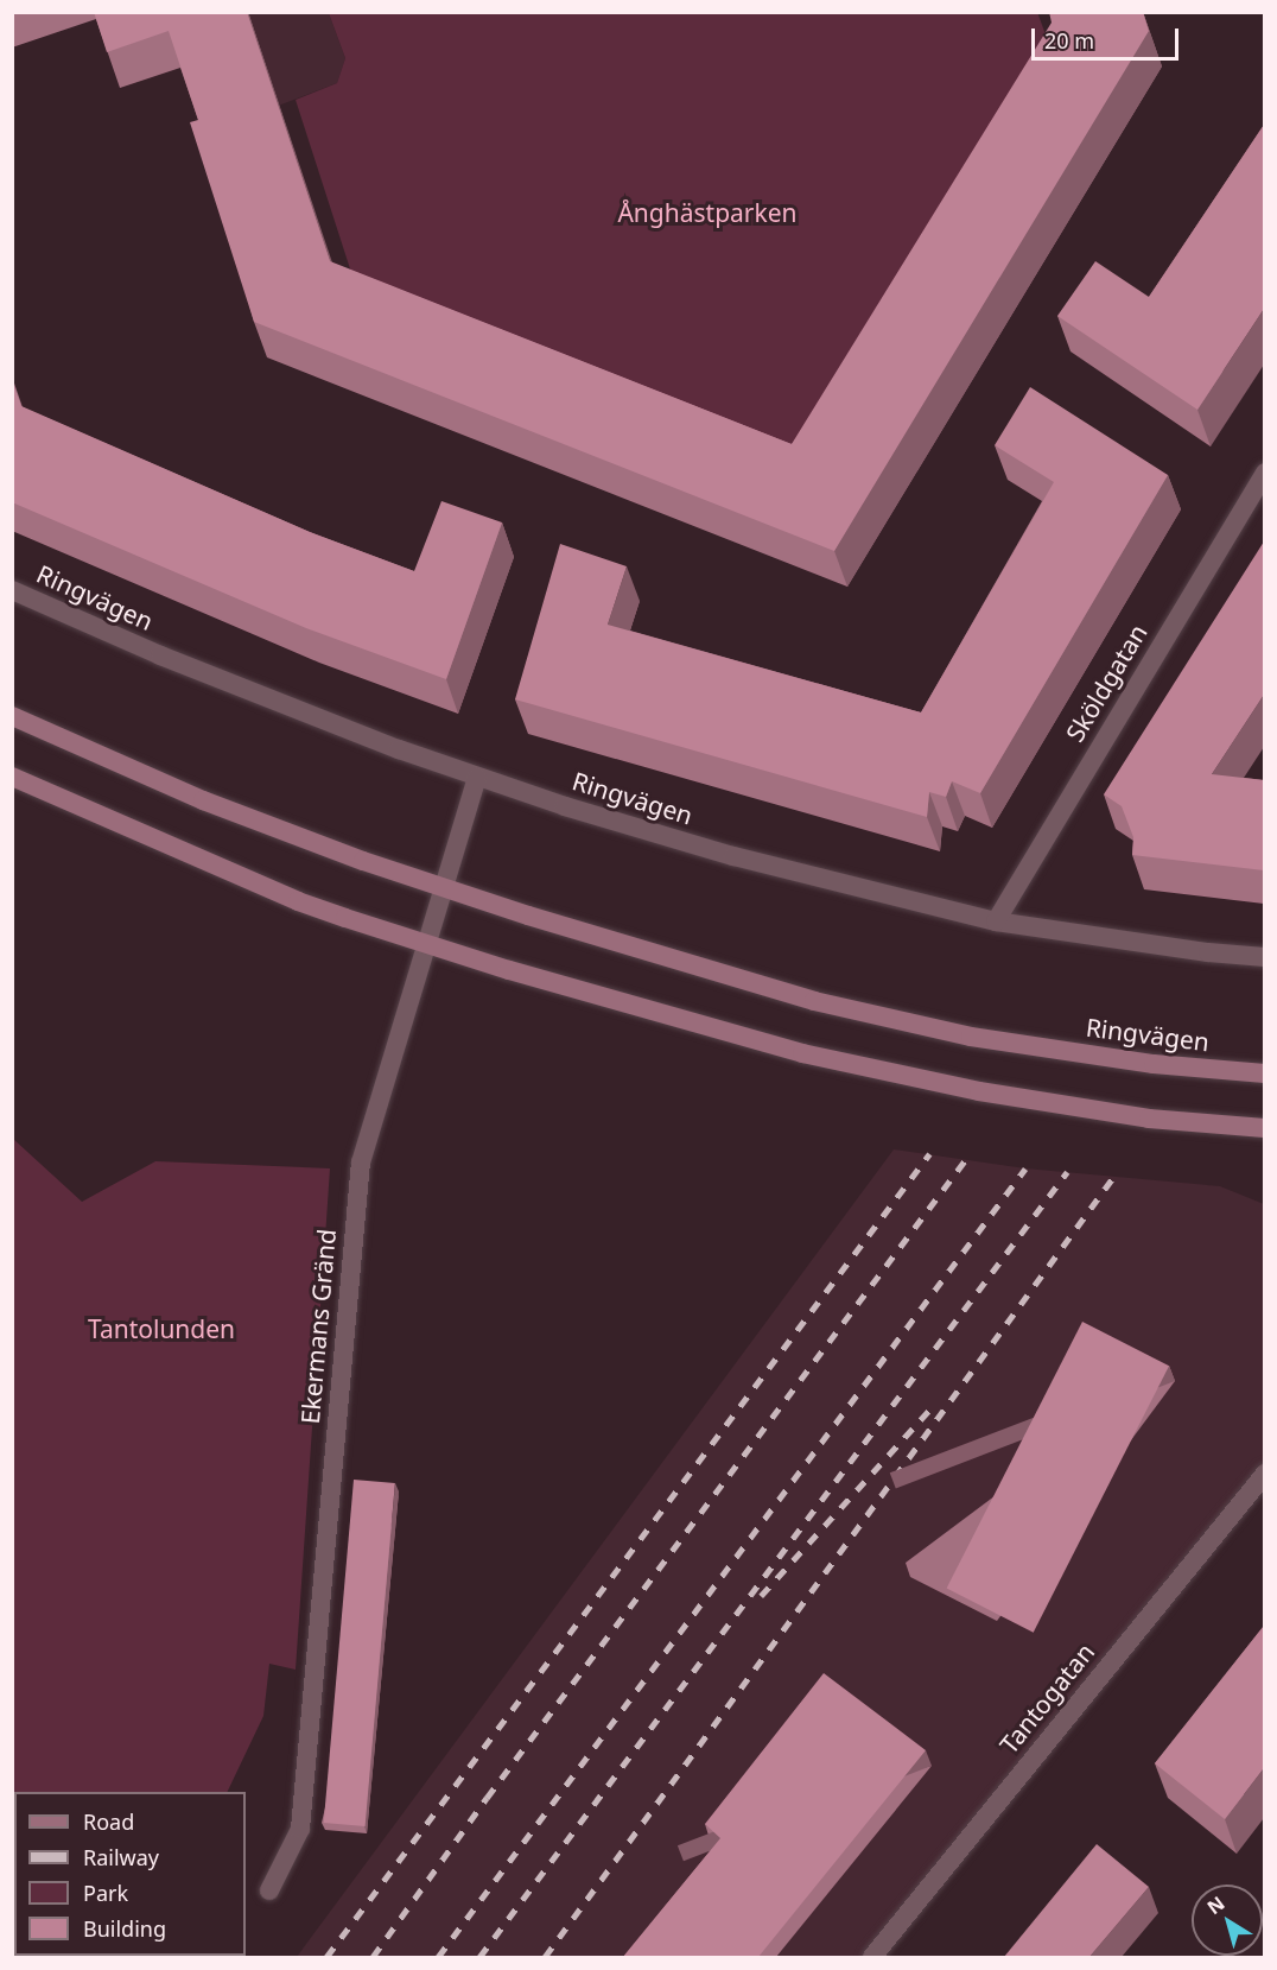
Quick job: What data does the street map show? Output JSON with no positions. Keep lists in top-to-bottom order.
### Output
{
  "streets": {
    "main road": ["Ringvägen"],
    "street": ["Sköldgatan", "Ekermans Gränd", "Tantogatan"]
  },
  "crossings": [
    ["Ringvägen", "Sköldgatan"],
    ["Ringvägen", "Ekermans Gränd"]
  ],
  "parks": ["Ånghästparken", "Tantolunden"],
  "legend": [
    "Road",
    "Railway",
    "Park",
    "Building"
  ],
  "scale_bar": "20 m",
  "north": "top left"
}
